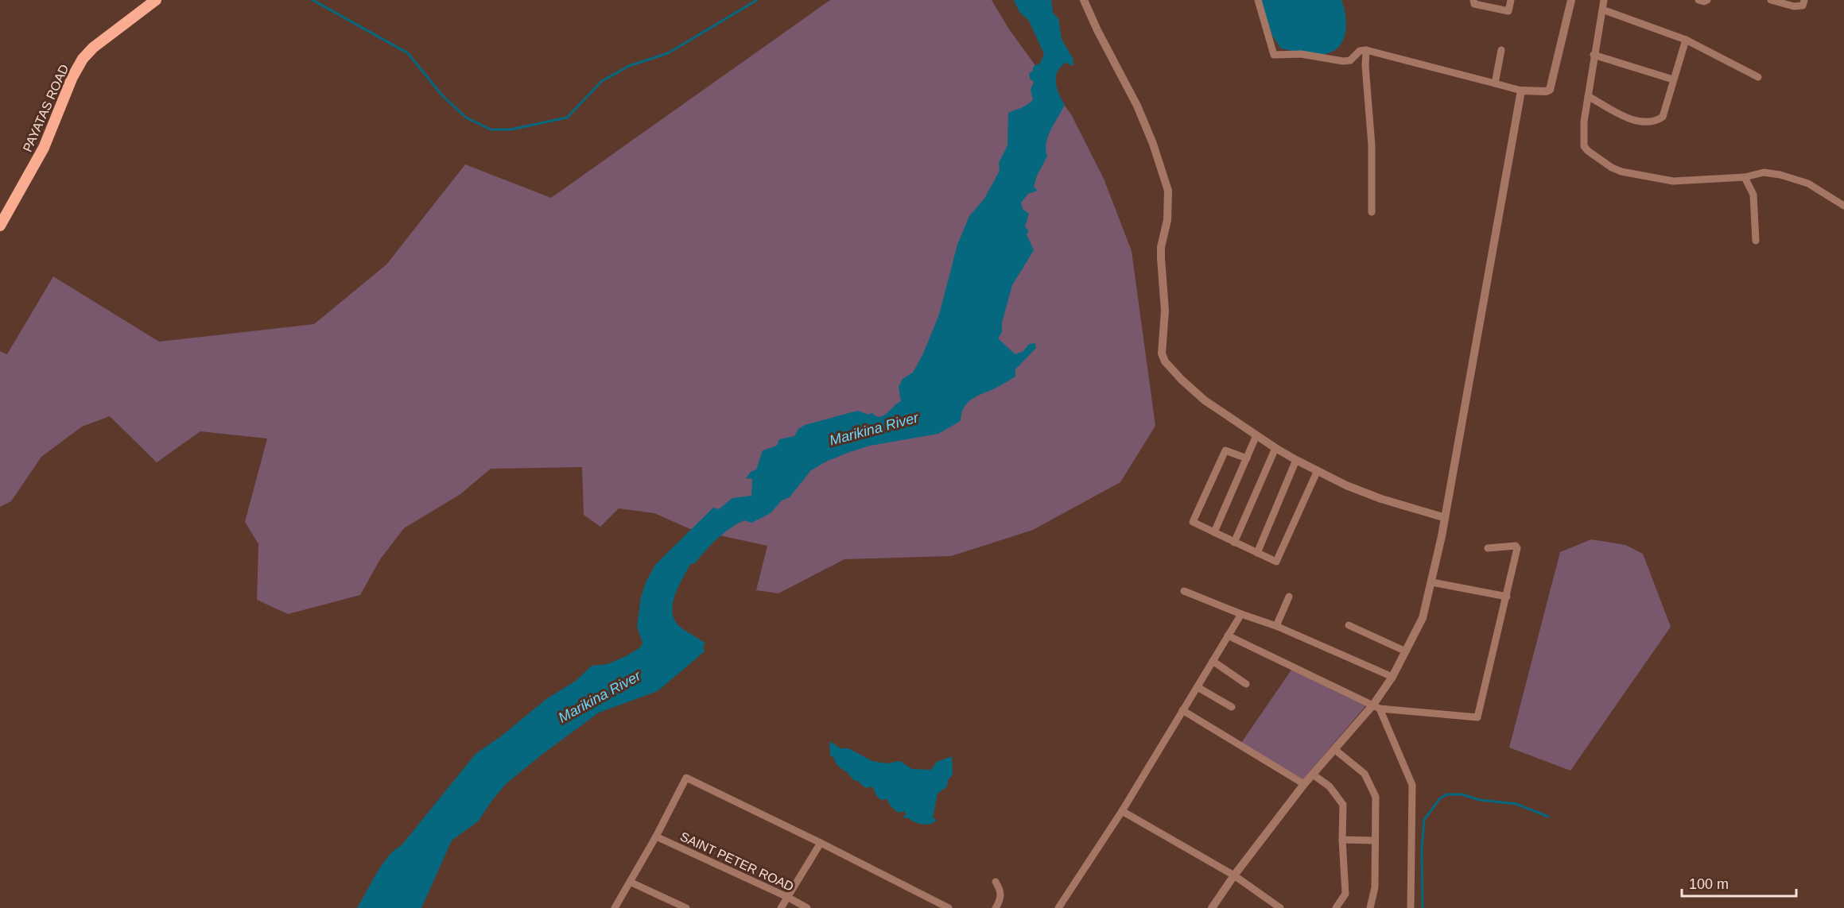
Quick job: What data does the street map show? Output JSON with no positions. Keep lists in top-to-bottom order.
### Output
{
  "streets": {
    "main road": ["PAYATAS ROAD"],
    "street": ["SAINT PETER ROAD"]
  },
  "water": ["Marikina River"],
  "scale_bar": "100 m"
}
